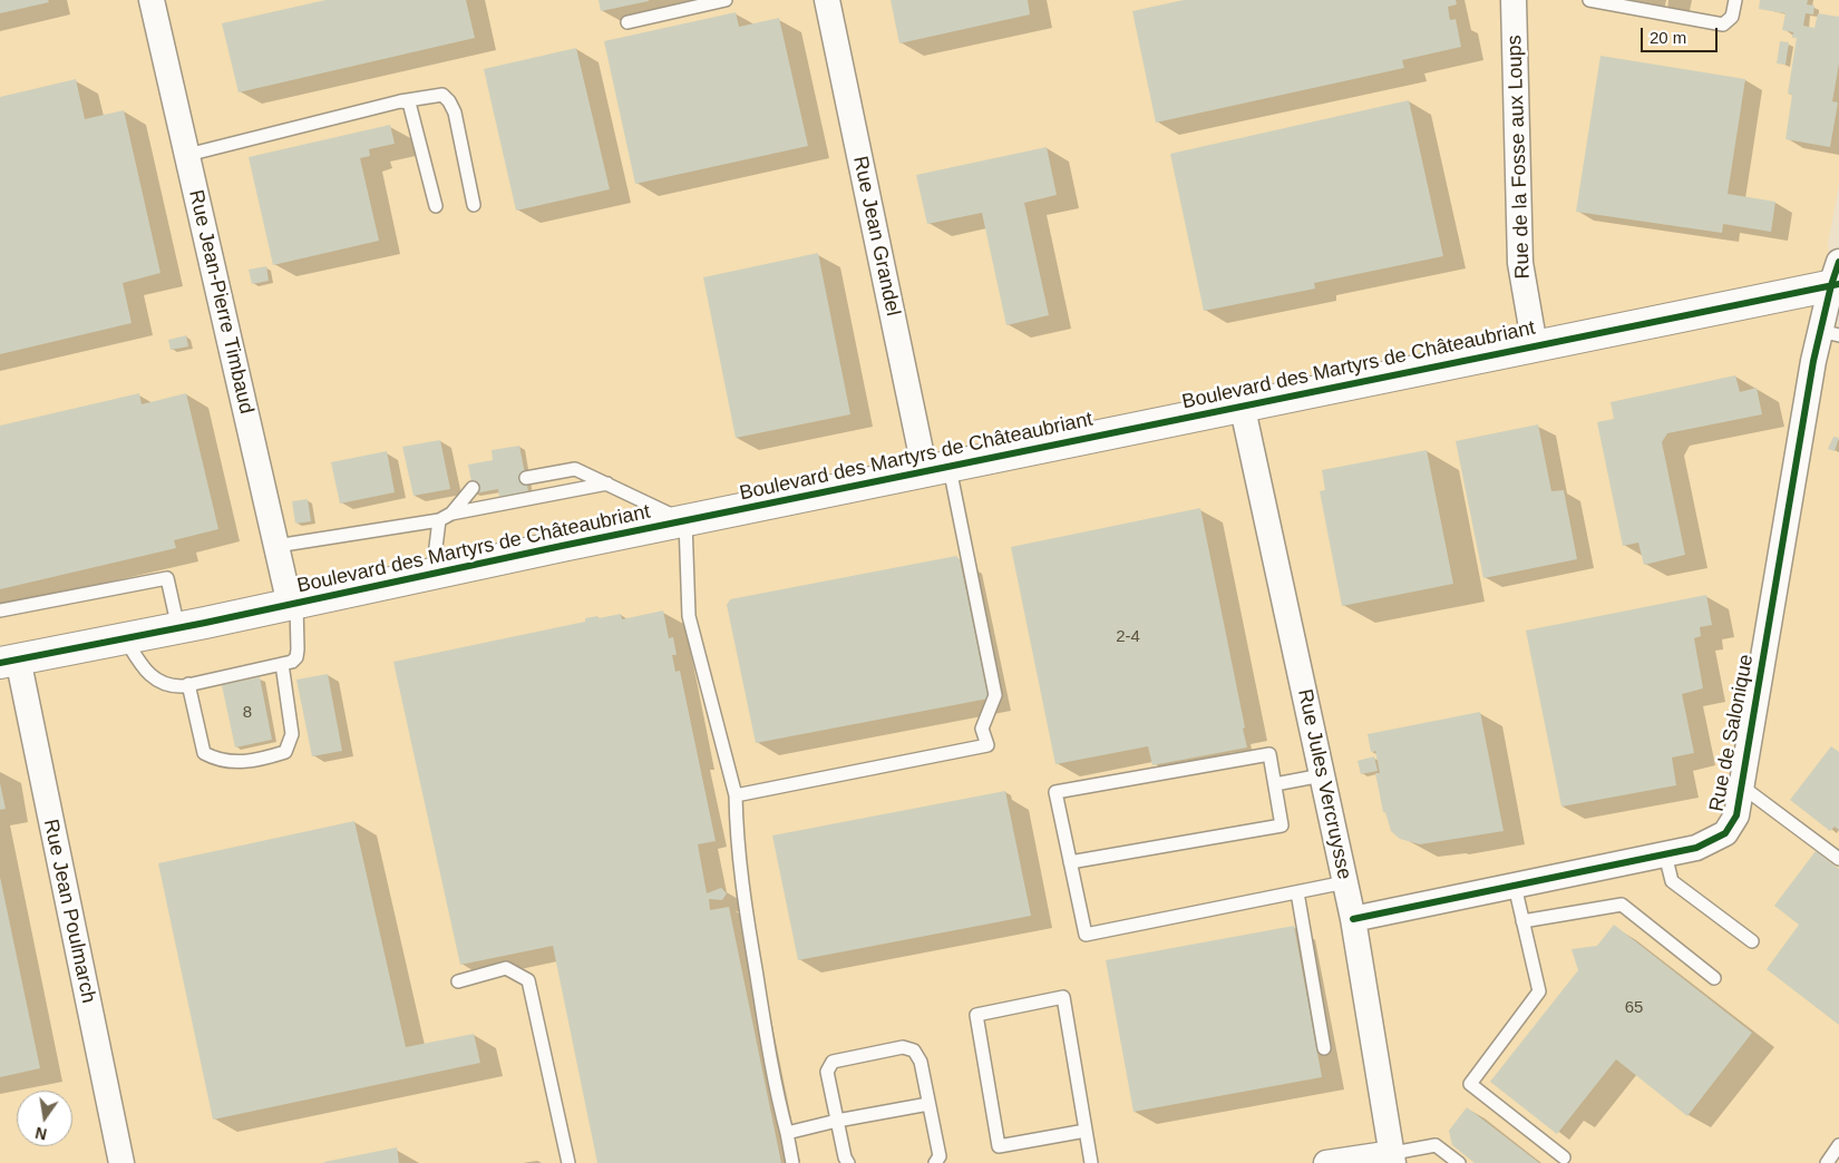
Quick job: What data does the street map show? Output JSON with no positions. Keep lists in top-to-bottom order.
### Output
{
  "streets": {
    "main road": ["Boulevard des Martyrs de Châteaubriant"],
    "street": [
      "Rue de la Fosse aux Loups",
      "Rue Jean Grandel",
      "Rue Jean-Pierre Timbaud",
      "Rue de Salonique",
      "Rue Jules Vercruysse",
      "Rue Jean Poulmarch"
    ]
  },
  "crossings": [
    ["Rue de la Fosse aux Loups", "Boulevard des Martyrs de Châteaubriant"],
    ["Rue Jean Grandel", "Boulevard des Martyrs de Châteaubriant"],
    ["Rue Jean-Pierre Timbaud", "Boulevard des Martyrs de Châteaubriant"],
    ["Boulevard des Martyrs de Châteaubriant", "Rue de Salonique"],
    ["Boulevard des Martyrs de Châteaubriant", "Rue Jules Vercruysse"],
    ["Boulevard des Martyrs de Châteaubriant", "Rue Jean Poulmarch"],
    ["Rue de Salonique", "Rue Jules Vercruysse"]
  ],
  "house_numbers": ["2-4", "8", "65"],
  "scale_bar": "20 m",
  "north": "bottom"
}
